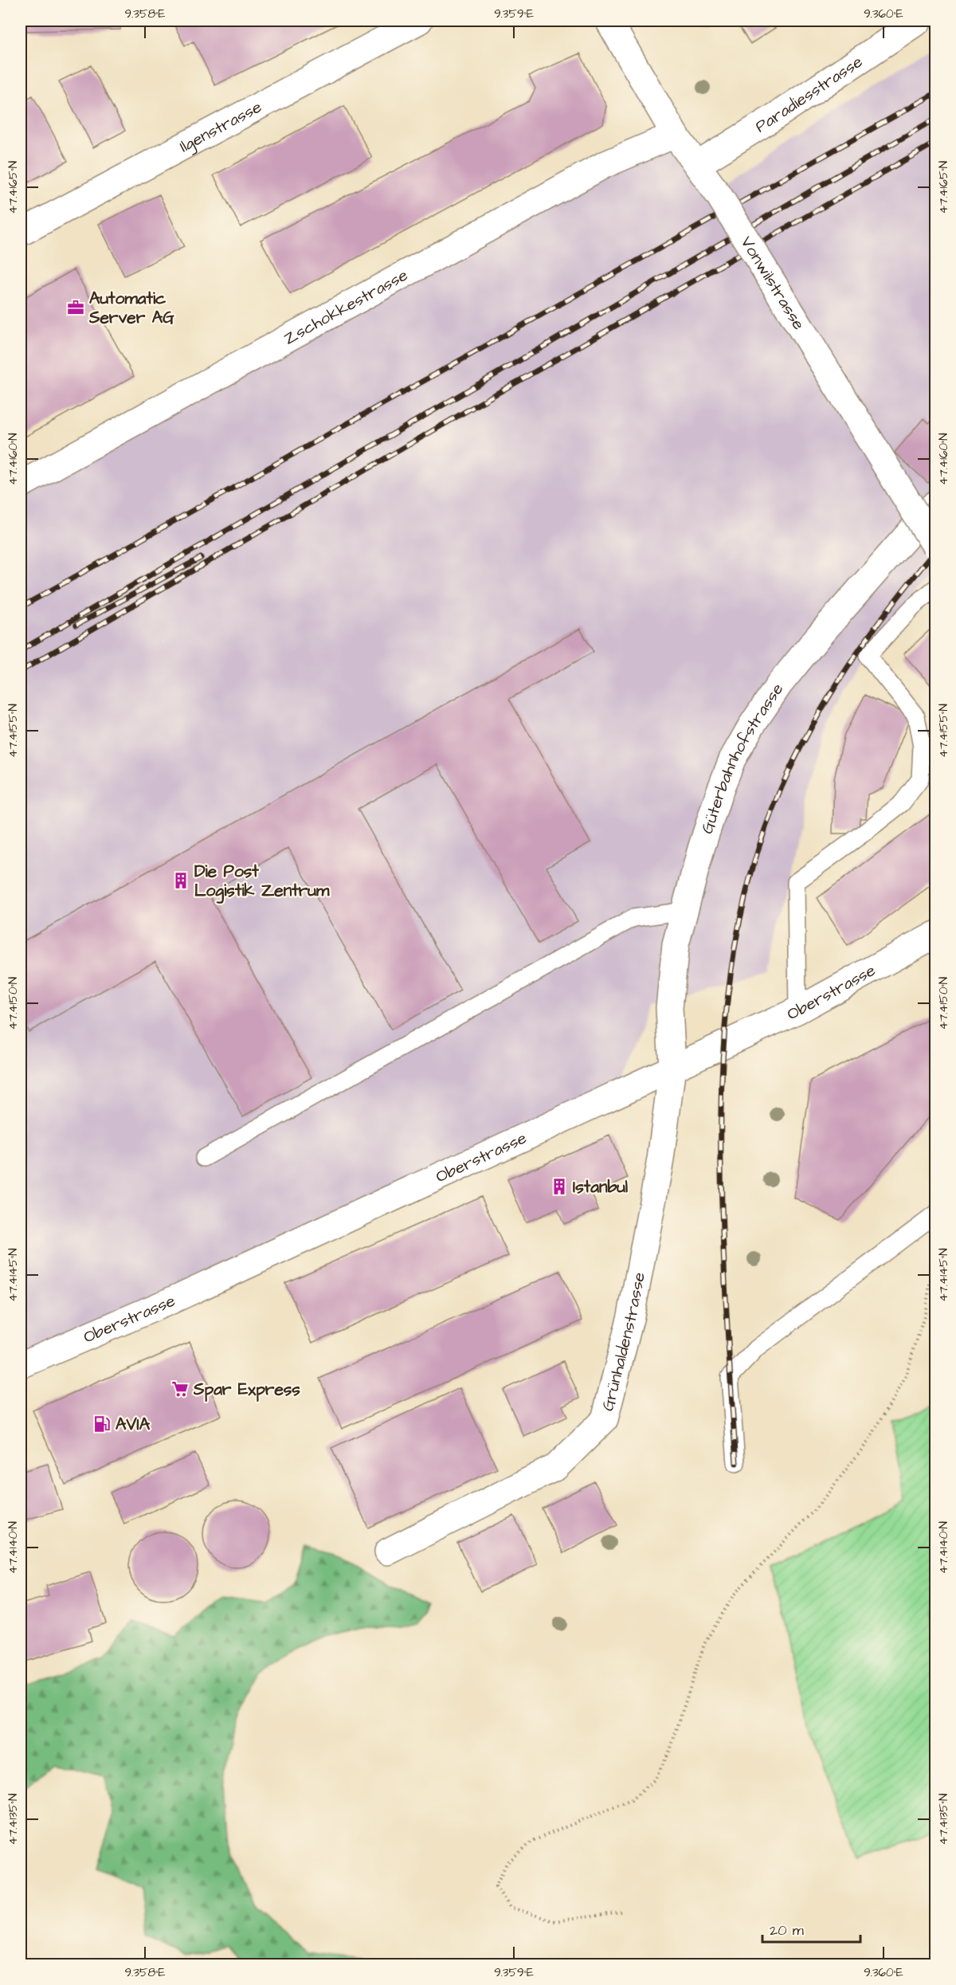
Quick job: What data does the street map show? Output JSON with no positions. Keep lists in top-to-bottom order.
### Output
{
  "streets": {
    "street": [
      "Paradiesstrasse",
      "Ilgenstrasse",
      "Vonwilstrasse",
      "Zschokkestrasse",
      "Güterbahnhofstrasse",
      "Oberstrasse",
      "Grünhaldenstrasse"
    ]
  },
  "crossings": [
    ["Paradiesstrasse", "Vonwilstrasse"],
    ["Vonwilstrasse", "Zschokkestrasse"],
    ["Güterbahnhofstrasse", "Oberstrasse"],
    ["Güterbahnhofstrasse", "Grünhaldenstrasse"],
    ["Oberstrasse", "Grünhaldenstrasse"]
  ],
  "places": {
    "office": ["Automatic Server AG"],
    "building": ["Die Post Logistik Zentrum", "Istanbul"],
    "supermarket": ["Spar Express"],
    "fuel station": ["AVIA"]
  },
  "scale_bar": "20 m",
  "coordinates": [
    "9.358°E",
    "9.359°E",
    "9.360°E",
    "47.4165°N",
    "47.4160°N",
    "47.4155°N",
    "47.4150°N",
    "47.4145°N",
    "47.4140°N",
    "47.4135°N"
  ]
}
